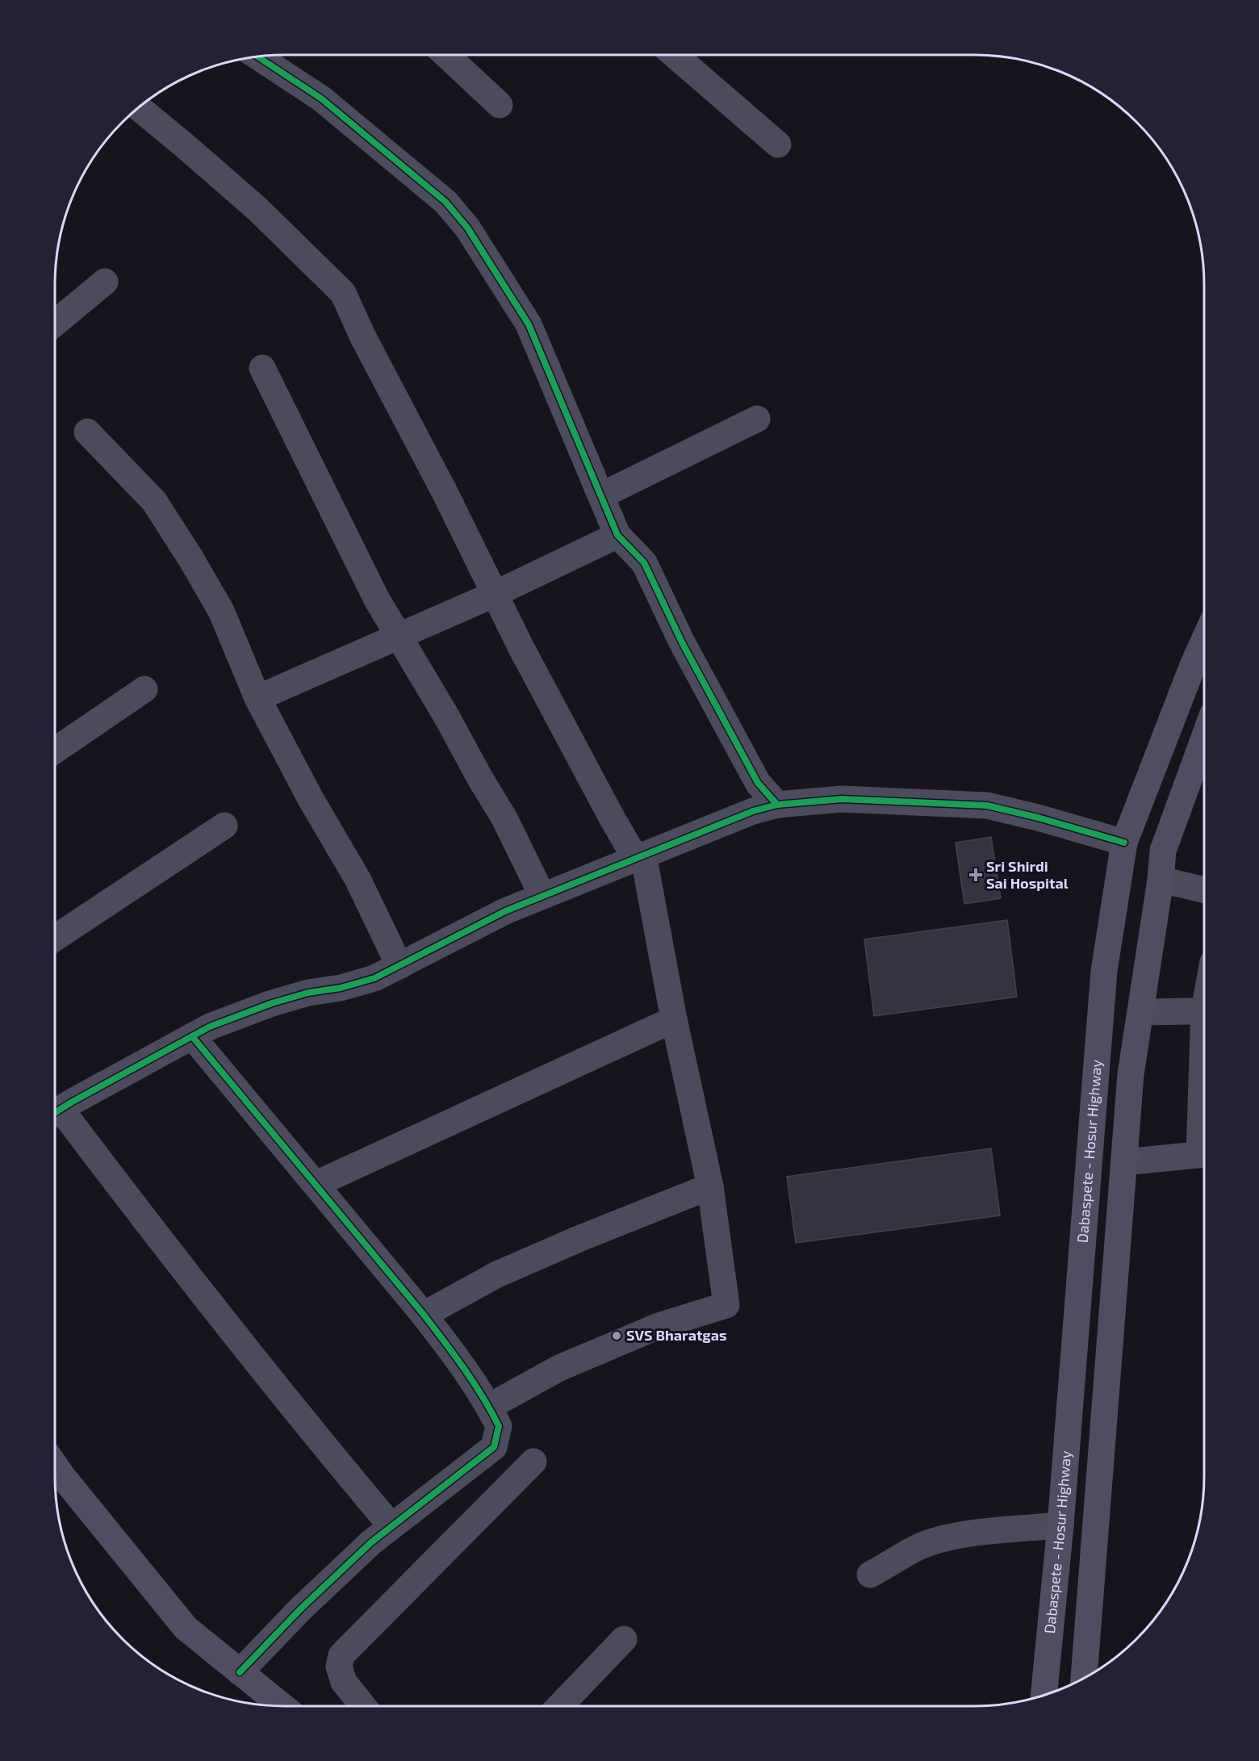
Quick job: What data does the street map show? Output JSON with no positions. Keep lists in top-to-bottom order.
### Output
{
  "streets": {
    "main road": ["Dabaspete - Hosur Highway"]
  },
  "places": {
    "health": ["Sri Shirdi Sai Hospital"],
    "other": ["SVS Bharatgas"]
  }
}
